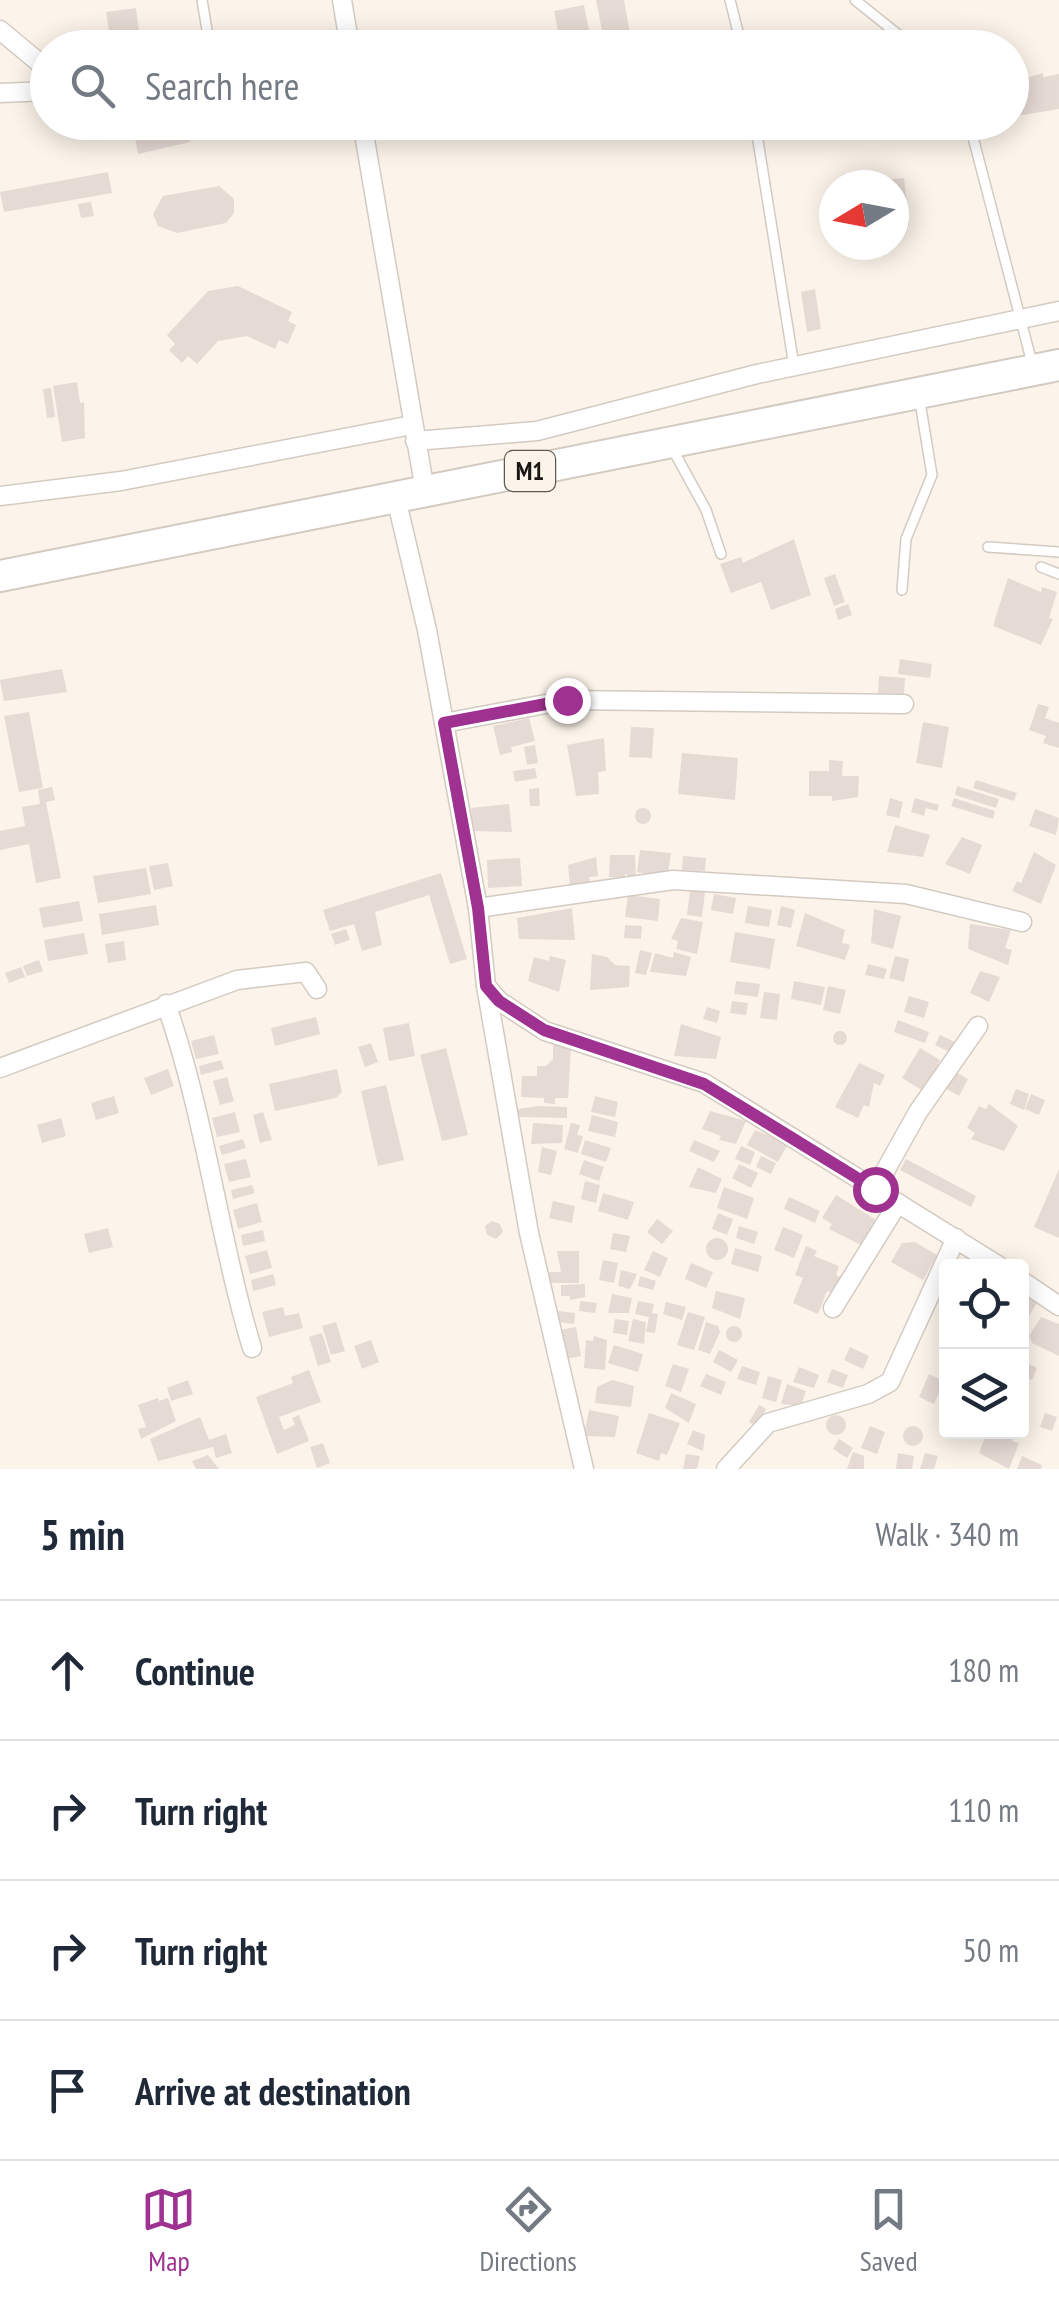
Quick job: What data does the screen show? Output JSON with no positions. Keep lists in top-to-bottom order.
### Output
{
  "streets": {
    "highway": ["M1"]
  },
  "north": "left",
  "page": {
    "search": "Search here",
    "heading": ["5 min", "Walk · 340 m"],
    "list": [
      ["Continue", "180 m"],
      ["Turn right", "110 m"],
      ["Turn right", "50 m"],
      "Arrive at destination"
    ],
    "nav": ["Map", "Directions", "Saved"]
  }
}
